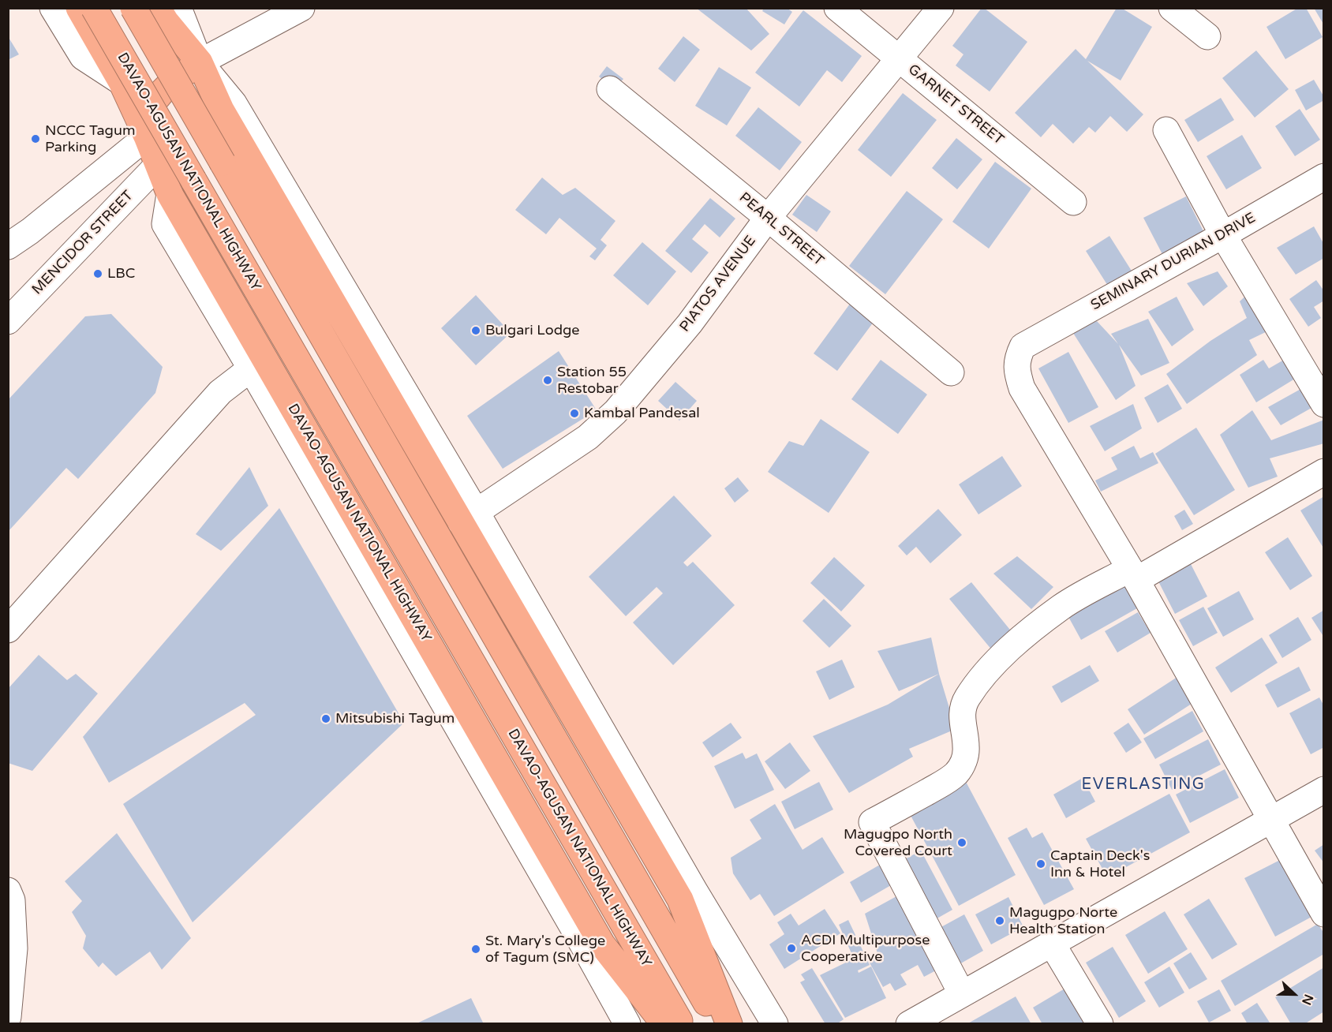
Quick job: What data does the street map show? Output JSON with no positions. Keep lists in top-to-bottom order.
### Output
{
  "streets": {
    "highway": ["DAVAO-AGUSAN NATIONAL HIGHWAY"],
    "street": [
      "GARNET STREET",
      "PEARL STREET",
      "MENCIDOR STREET",
      "SEMINARY DURIAN DRIVE",
      "PIATOS AVENUE"
    ]
  },
  "crossings": [
    ["GARNET STREET", "PIATOS AVENUE"],
    ["DAVAO-AGUSAN NATIONAL HIGHWAY", "MENCIDOR STREET"],
    ["PEARL STREET", "PIATOS AVENUE"]
  ],
  "districts": ["EVERLASTING"],
  "places": [
    "NCCC Tagum Parking",
    "LBC",
    "Bulgari Lodge",
    "Station 55 Restobar",
    "Kambal Pandesal",
    "Mitsubishi Tagum",
    "Magugpo North Covered Court",
    "Captain Deck's Inn & Hotel",
    "Magugpo Norte Health Station",
    "ACDI Multipurpose Cooperative",
    "St. Mary's College of Tagum (SMC)"
  ],
  "north": "right"
}
